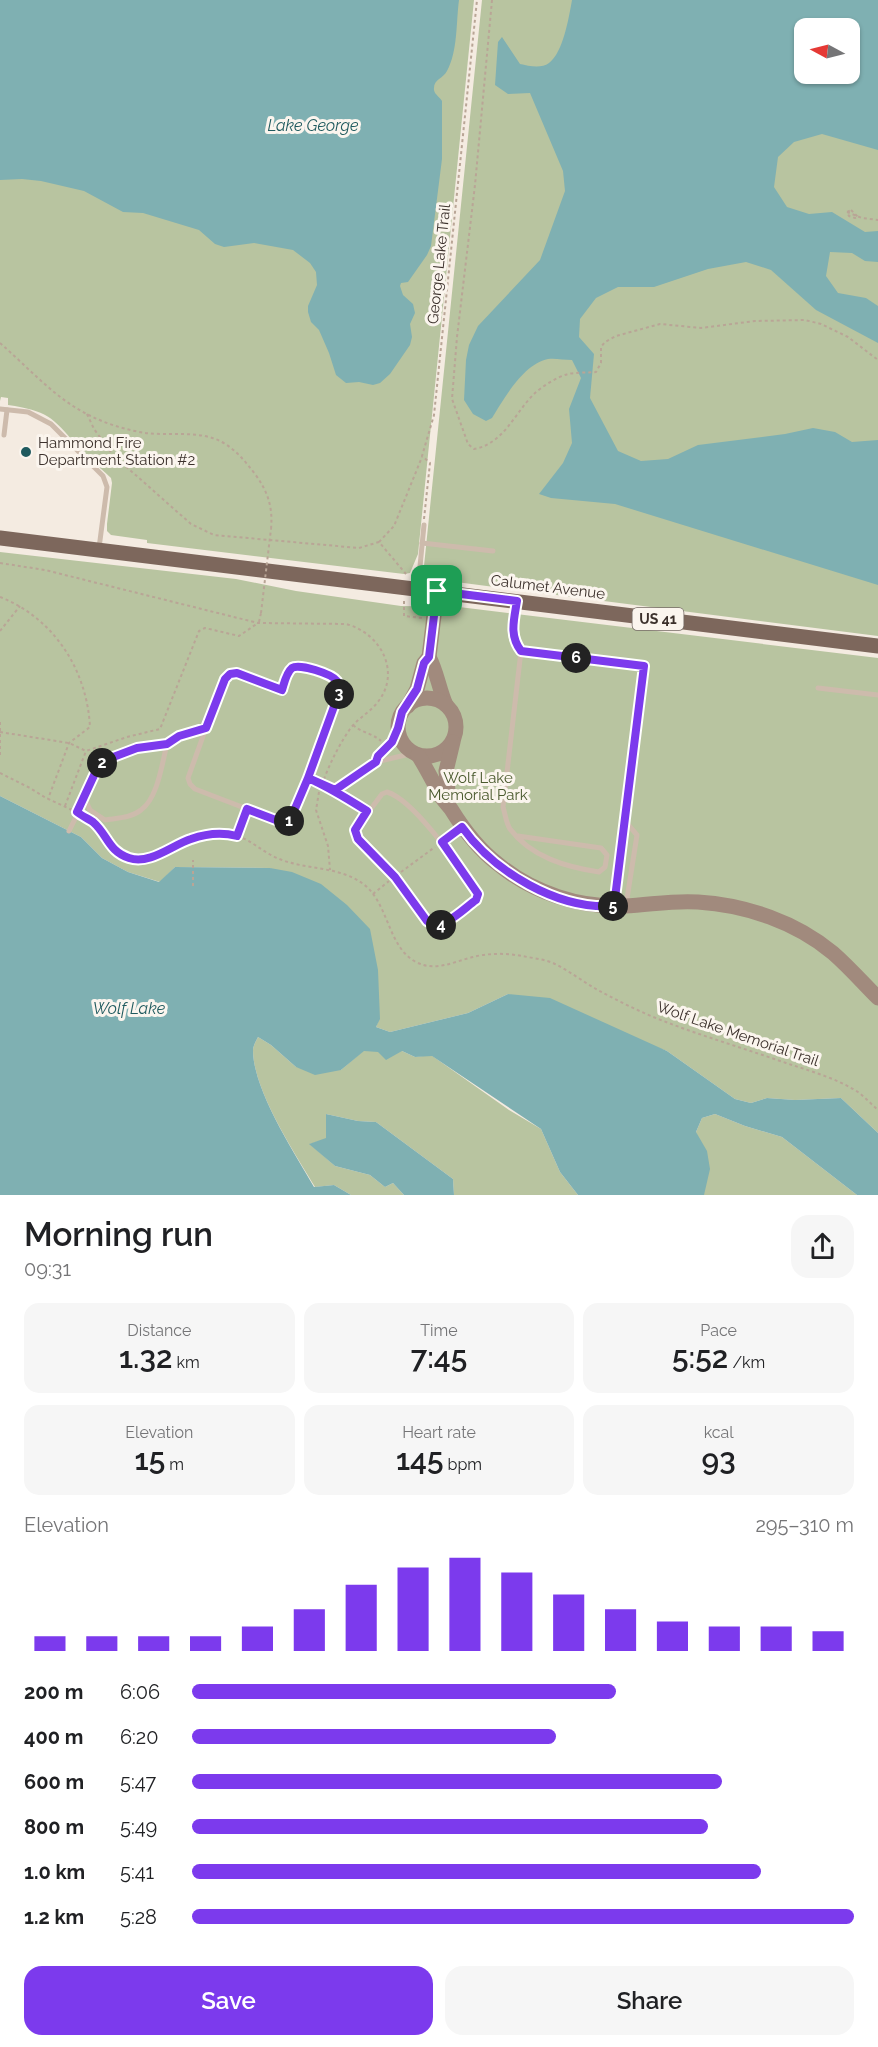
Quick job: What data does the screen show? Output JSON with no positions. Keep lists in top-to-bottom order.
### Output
{
  "streets": {
    "main road": ["Calumet Avenue", "US 41"],
    "path": ["George Lake Trail", "Wolf Lake Memorial Trail"]
  },
  "water": ["Lake George", "Wolf Lake"],
  "parks": ["Wolf Lake Memorial Park"],
  "places": ["Hammond Fire Department Station #2"],
  "north": "left",
  "page": {
    "pins": [
      "6",
      "3",
      "2",
      "1",
      "5",
      "4"
    ],
    "heading": ["Morning run", "09:31"],
    "stats": [
      ["Distance", "1.32 km"],
      ["Time", "7:45"],
      ["Pace", "5:52 /km"],
      ["Elevation", "15 m"],
      ["Heart rate", "145 bpm"],
      ["kcal", "93"]
    ],
    "chart": ["Elevation", "295–310 m"],
    "list": [
      {
        "name": "200 m",
        "note": "6:06"
      },
      {
        "name": "400 m",
        "note": "6:20"
      },
      {
        "name": "600 m",
        "note": "5:47"
      },
      {
        "name": "800 m",
        "note": "5:49"
      },
      {
        "name": "1.0 km",
        "note": "5:41"
      },
      {
        "name": "1.2 km",
        "note": "5:28"
      }
    ],
    "buttons": ["Save", "Share"]
  }
}
